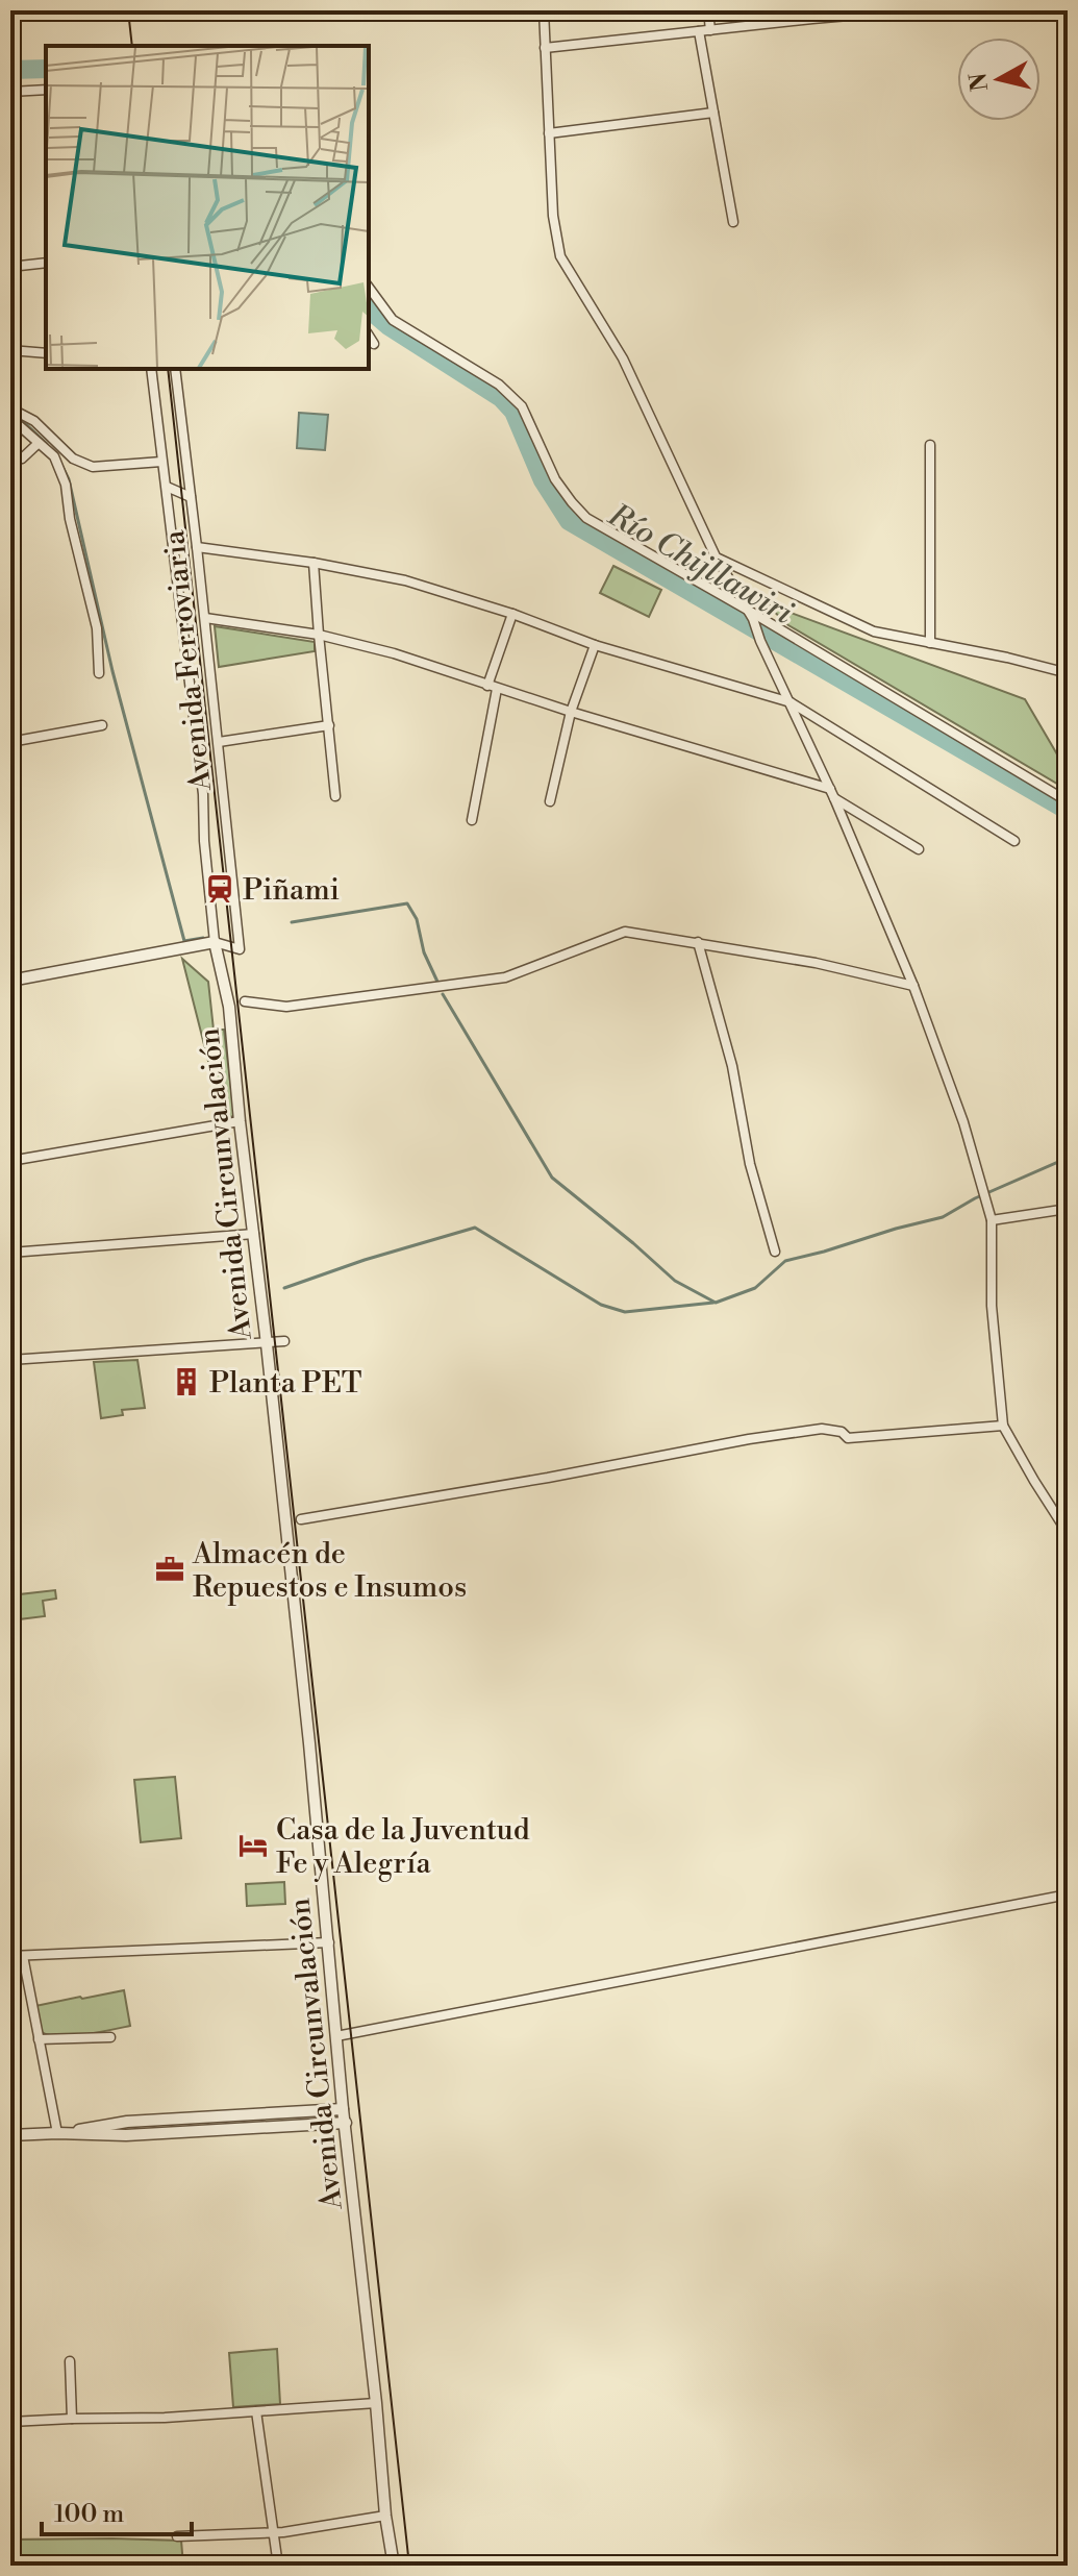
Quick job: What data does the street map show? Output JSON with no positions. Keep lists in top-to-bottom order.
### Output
{
  "streets": {
    "street": ["Avenida Ferroviaria", "Avenida Circunvalación"]
  },
  "crossings": [
    ["Avenida Ferroviaria", "Avenida Circunvalación"]
  ],
  "water": ["Río Chijllawiri"],
  "places": {
    "station": ["Piñami"],
    "building": ["Planta PET"],
    "office": ["Almacén de Repuestos e Insumos"],
    "hotel": ["Casa de la Juventud Fe y Alegría"]
  },
  "scale_bar": "100 m",
  "north": "left"
}
